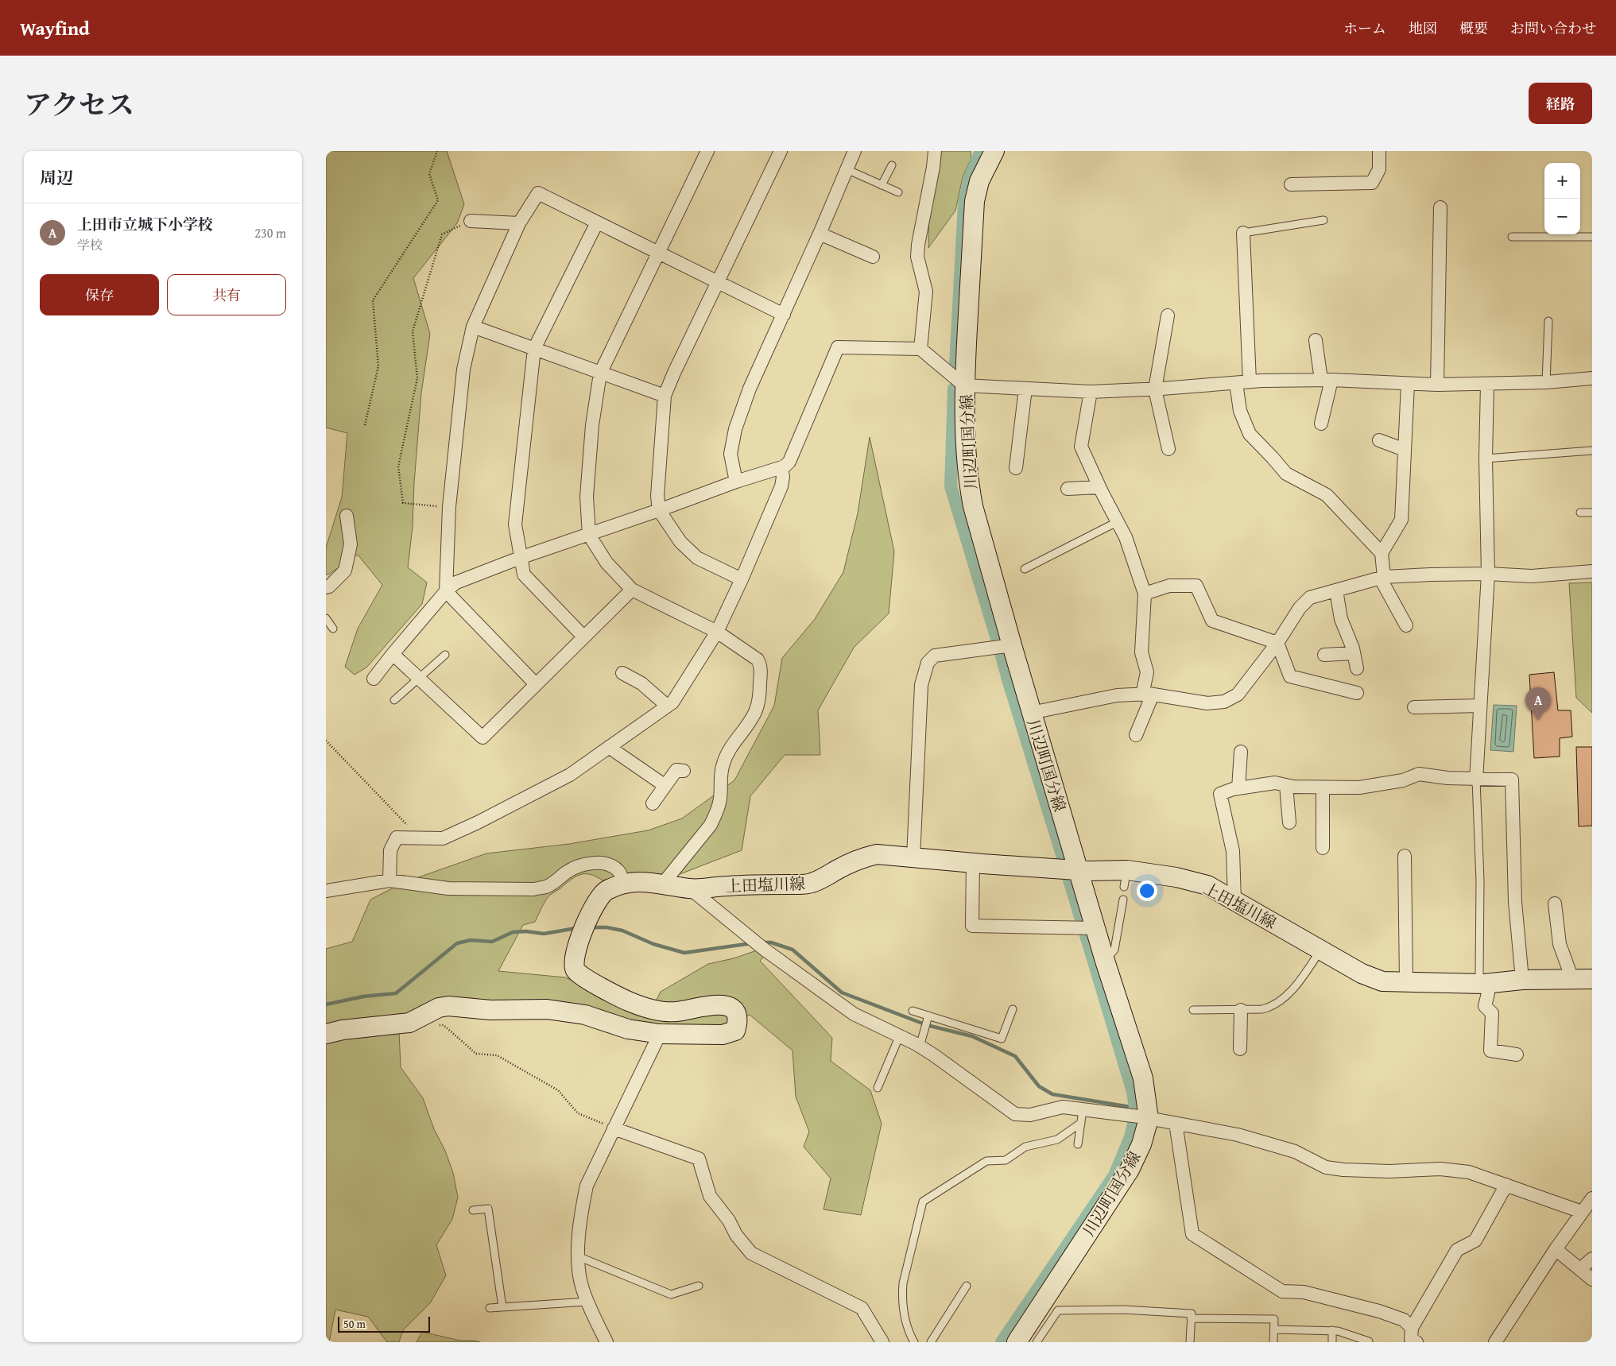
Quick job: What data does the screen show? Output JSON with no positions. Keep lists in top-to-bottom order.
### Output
{
  "streets": {
    "main road": ["川辺町国分線", "上田塩川線"]
  },
  "crossings": [
    ["川辺町国分線", "上田塩川線"]
  ],
  "scale_bar": "50 m",
  "page": {
    "header": "Wayfind",
    "nav": [
      "ホーム",
      "地図",
      "概要",
      "お問い合わせ"
    ],
    "title": "アクセス",
    "buttons": [
      "経路",
      ["保存", "共有"]
    ],
    "heading": "周辺",
    "map_buttons": ["+", "−"],
    "list": [
      {
        "mark": "A",
        "name": "上田市立城下小学校",
        "note": "学校",
        "value": "230 m"
      }
    ],
    "pins": "A",
    "scale": "50 m"
  }
}
